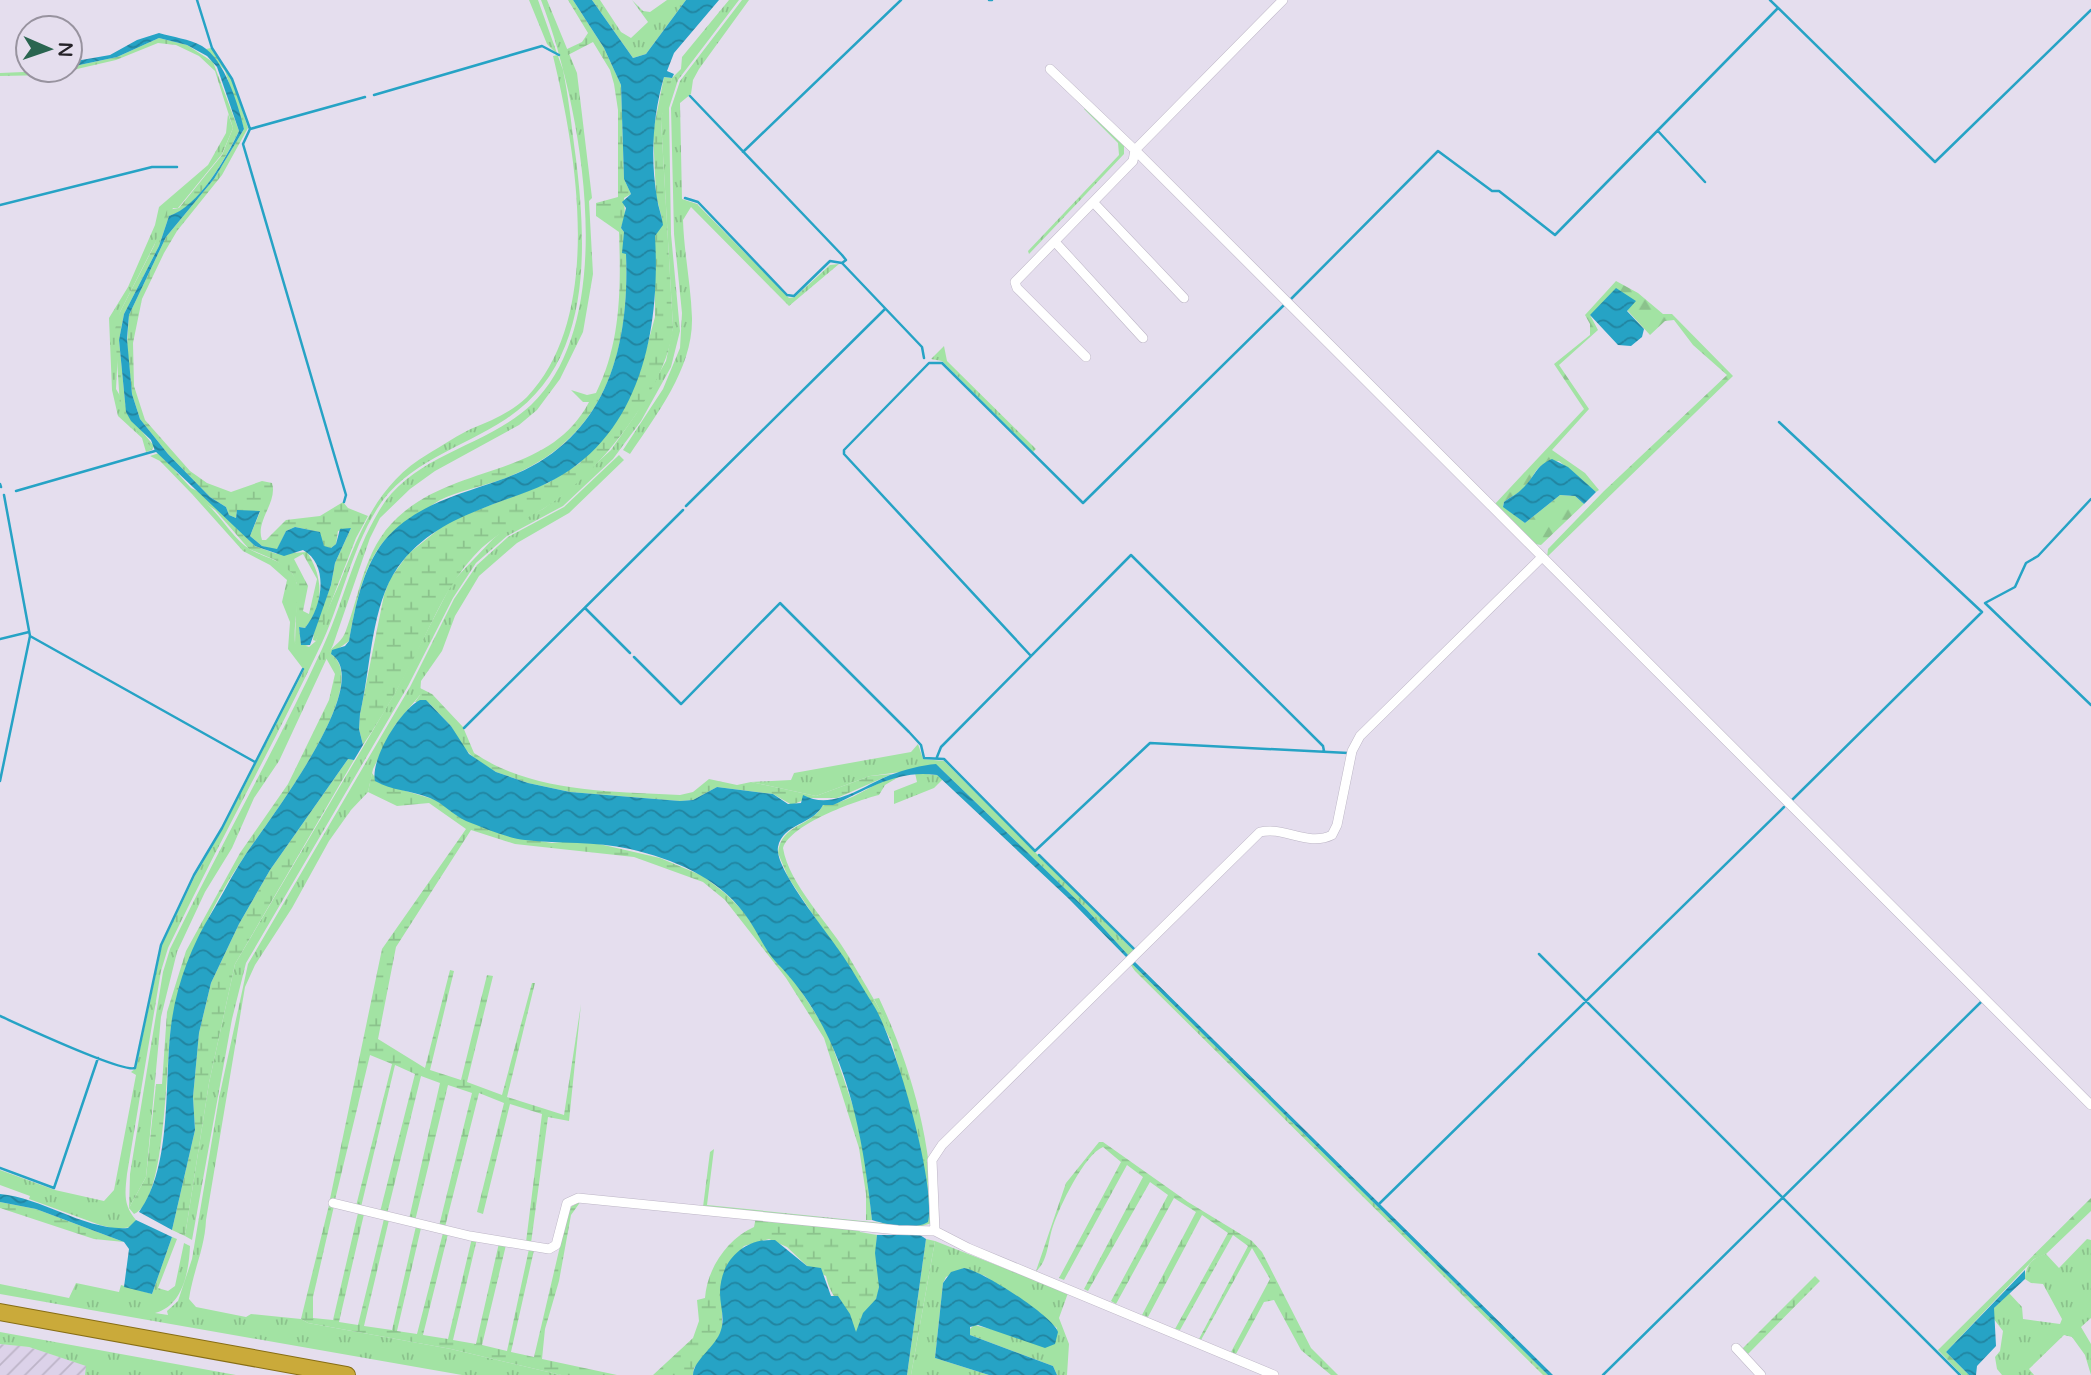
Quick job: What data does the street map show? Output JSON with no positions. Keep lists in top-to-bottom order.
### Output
{
  "north": "right"
}
